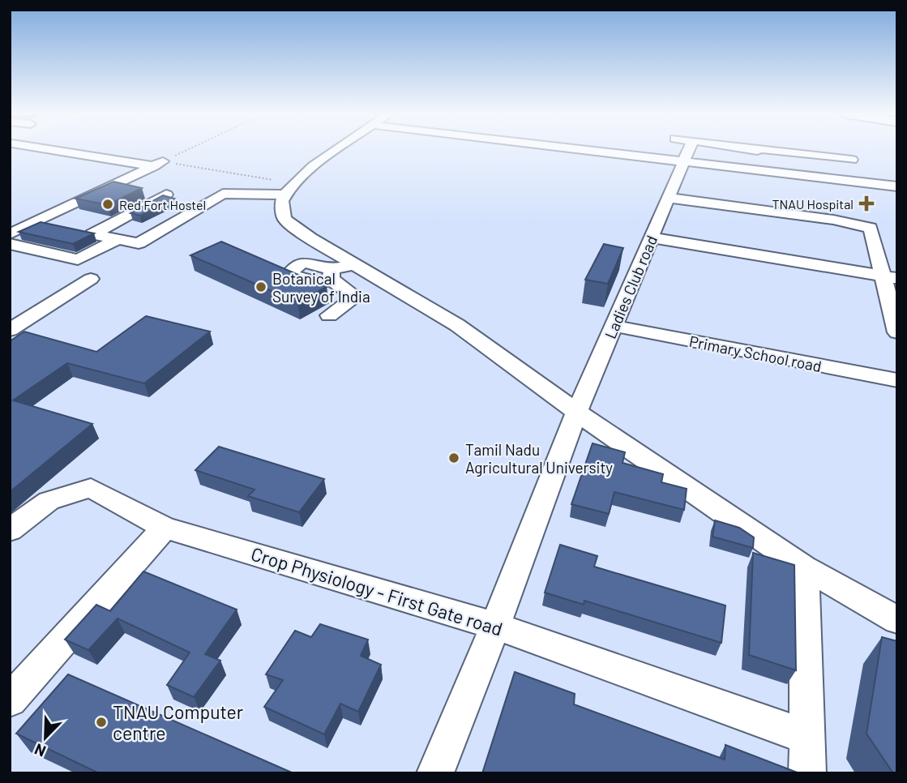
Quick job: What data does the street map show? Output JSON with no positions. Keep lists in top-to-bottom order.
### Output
{
  "streets": {
    "street": ["Ladies Club road", "Primary School road", "Crop Physiology - First Gate road"]
  },
  "crossings": [
    ["Ladies Club road", "Primary School road"],
    ["Ladies Club road", "Crop Physiology - First Gate road"]
  ],
  "places": {
    "health": ["TNAU Hospital"],
    "other": [
      "Red Fort Hostel",
      "Botanical Survey of India",
      "Tamil Nadu Agricultural University",
      "TNAU Computer centre"
    ]
  },
  "north": "bottom left"
}
